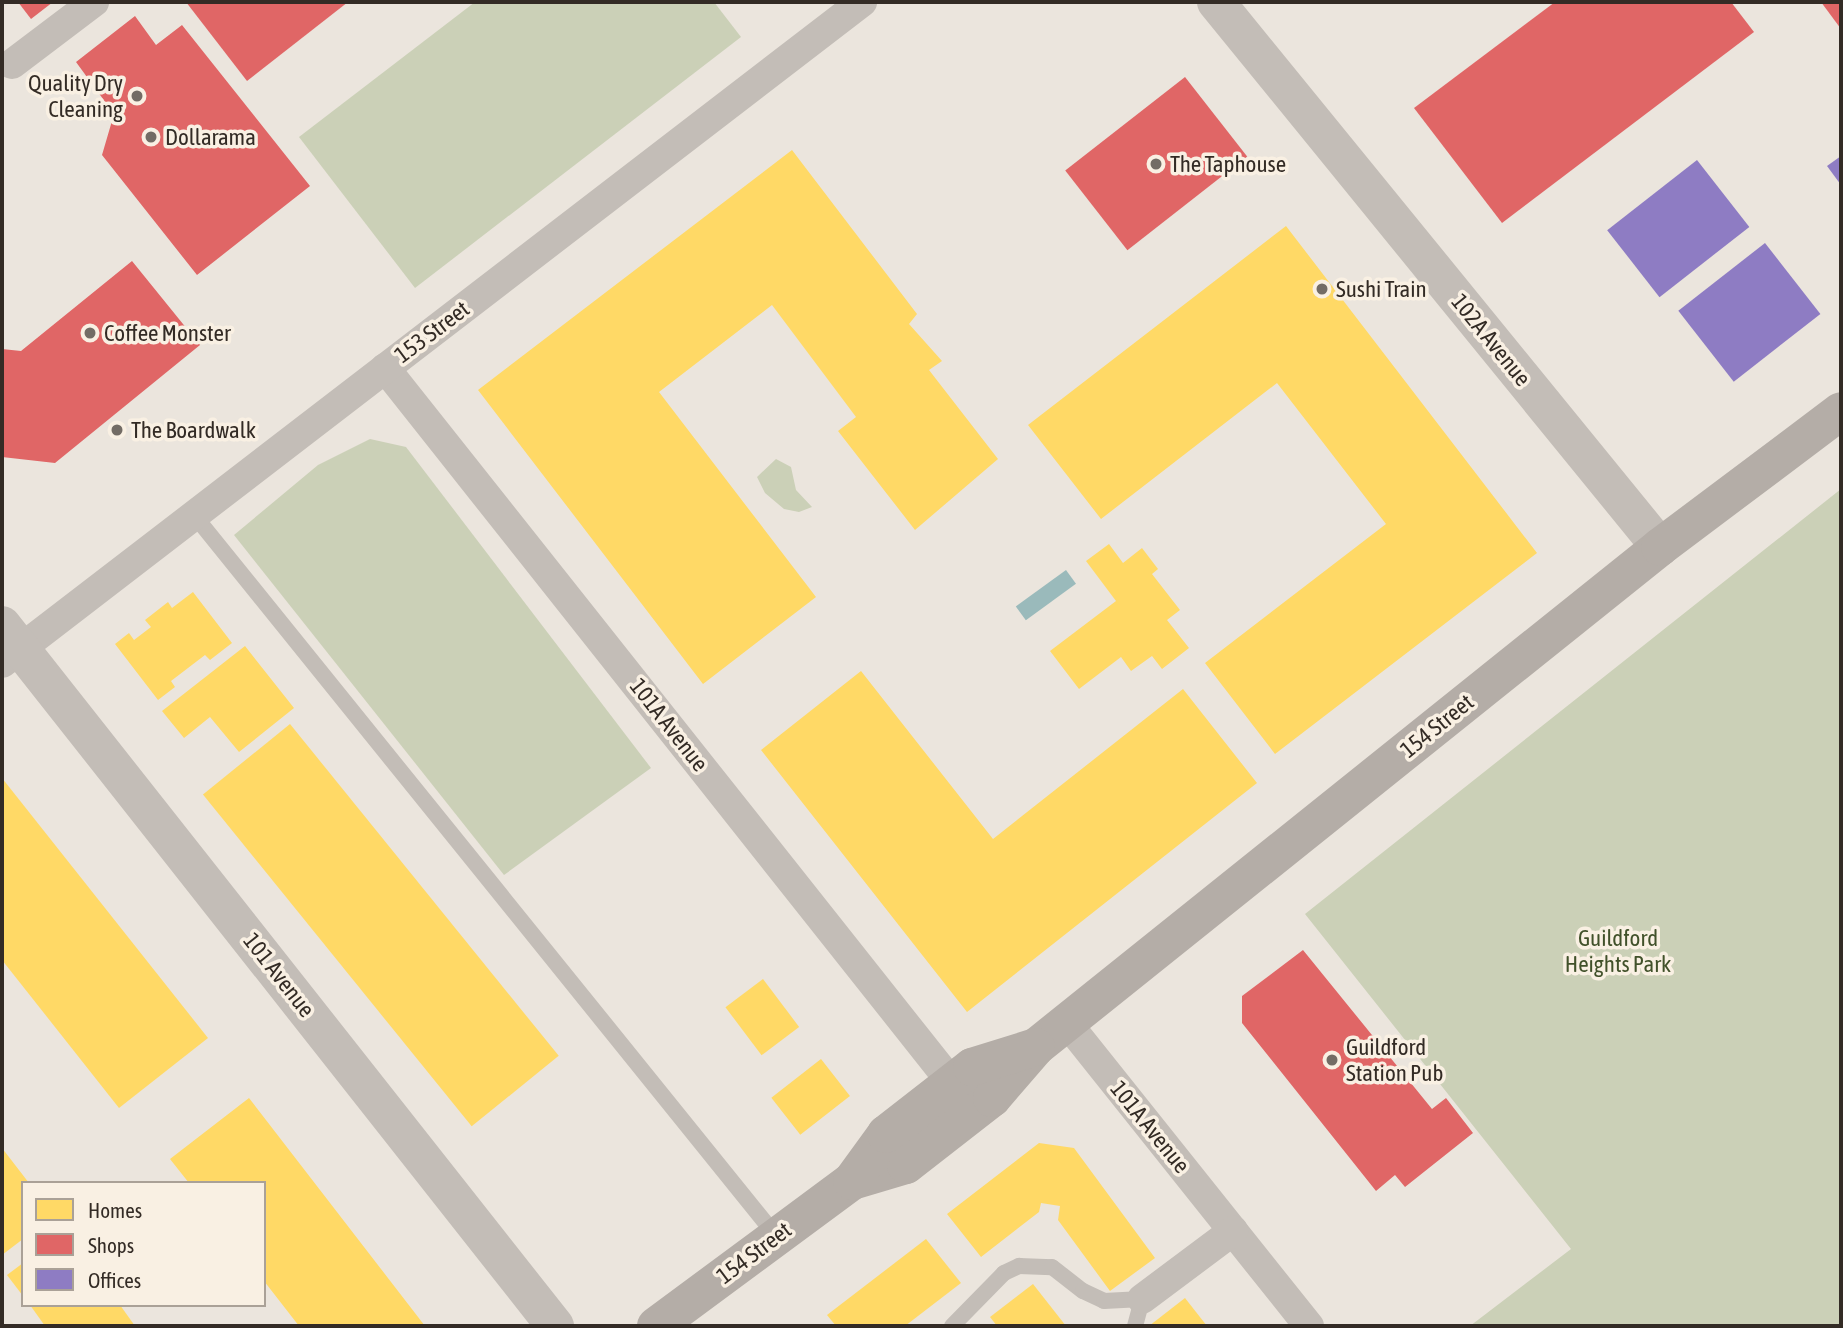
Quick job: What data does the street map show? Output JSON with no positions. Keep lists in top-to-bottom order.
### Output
{
  "streets": {
    "main road": ["154 Street"],
    "street": [
      "153 Street",
      "102A Avenue",
      "101A Avenue",
      "101 Avenue"
    ]
  },
  "crossings": [
    ["153 Street", "101A Avenue"],
    ["153 Street", "101 Avenue"],
    ["102A Avenue", "154 Street"],
    ["101A Avenue", "154 Street"]
  ],
  "parks": ["Guildford Heights Park"],
  "places": [
    "Quality Dry Cleaning",
    "Dollarama",
    "The Taphouse",
    "Sushi Train",
    "Coffee Monster",
    "The Boardwalk",
    "Guildford Station Pub"
  ],
  "legend": ["Homes", "Shops", "Offices"]
}
